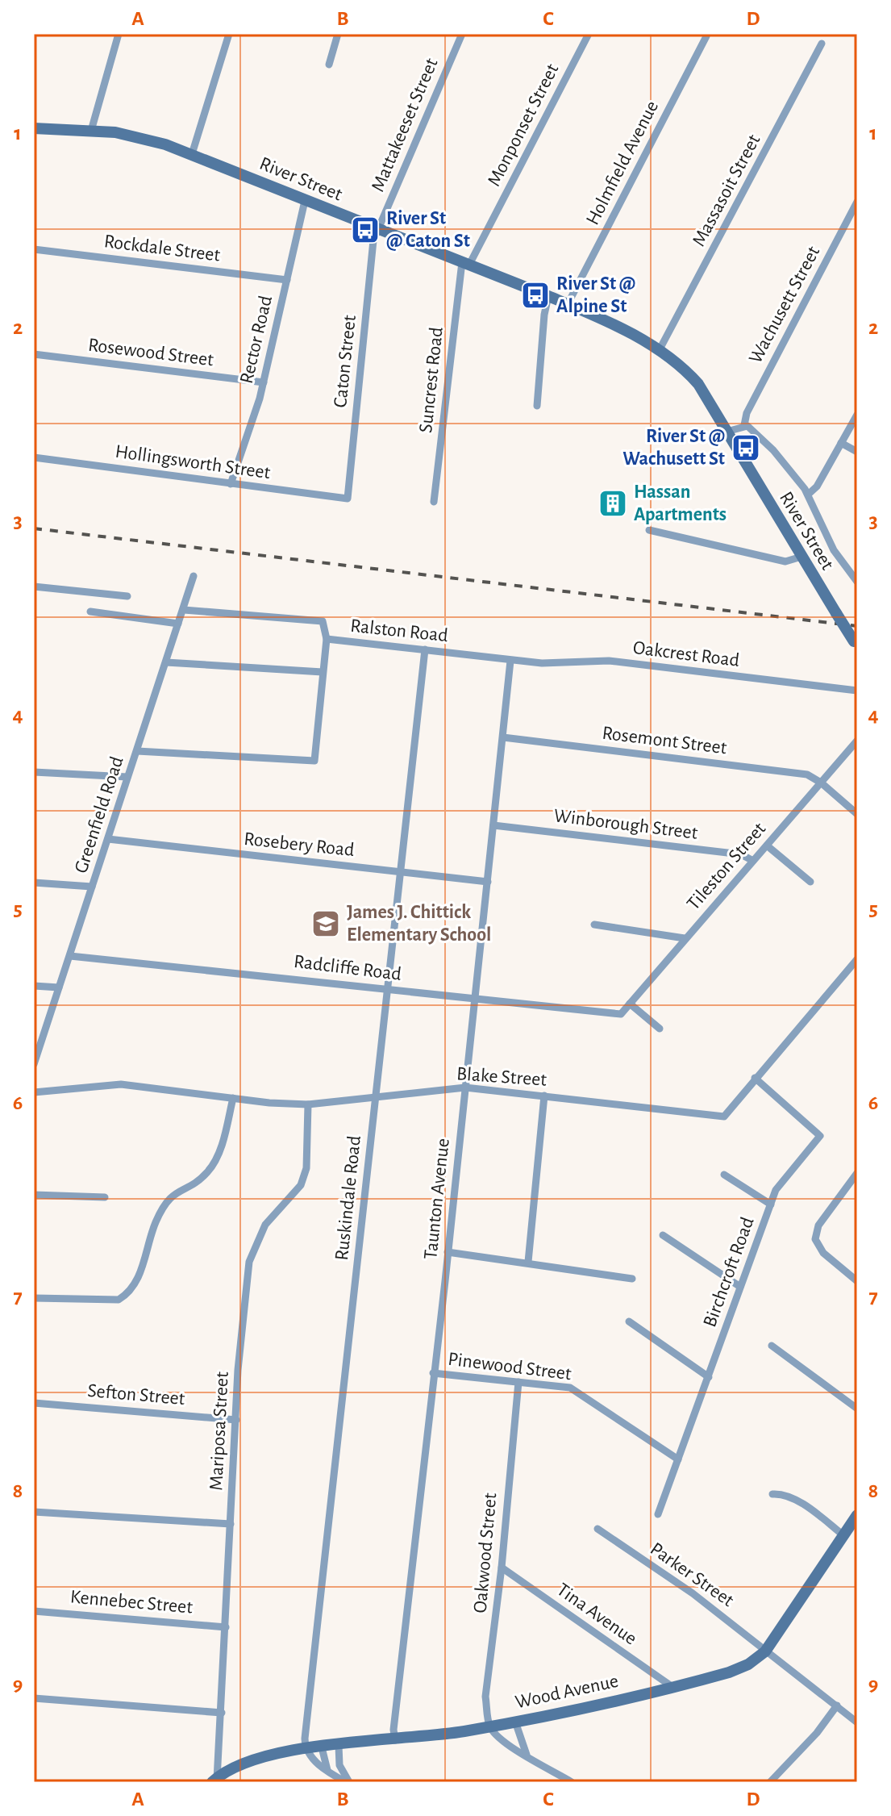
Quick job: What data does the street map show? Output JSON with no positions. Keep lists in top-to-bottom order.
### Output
{
  "streets": {
    "main road": ["River Street", "Wood Avenue"],
    "street": [
      "Mattakeeset Street",
      "Monponset Street",
      "Holmfield Avenue",
      "Massasoit Street",
      "Rockdale Street",
      "Wachusett Street",
      "Rector Road",
      "Rosewood Street",
      "Caton Street",
      "Suncrest Road",
      "Hollingsworth Street",
      "Ralston Road",
      "Oakcrest Road",
      "Rosemont Street",
      "Greenfield Road",
      "Winborough Street",
      "Rosebery Road",
      "Tileston Street",
      "Radcliffe Road",
      "Blake Street",
      "Ruskindale Road",
      "Taunton Avenue",
      "Birchcroft Road",
      "Pinewood Street",
      "Sefton Street",
      "Mariposa Street",
      "Oakwood Street",
      "Parker Street",
      "Kennebec Street",
      "Tina Avenue"
    ]
  },
  "crossings": [
    ["Mattakeeset Street", "River Street"],
    ["Mattakeeset Street", "Caton Street"],
    ["Monponset Street", "River Street"],
    ["Monponset Street", "Suncrest Road"],
    ["Holmfield Avenue", "River Street"],
    ["River Street", "Massasoit Street"],
    ["River Street", "Wachusett Street"],
    ["River Street", "Rector Road"],
    ["River Street", "Caton Street"],
    ["River Street", "Suncrest Road"],
    ["Rockdale Street", "Rector Road"],
    ["Rector Road", "Rosewood Street"],
    ["Rector Road", "Hollingsworth Street"],
    ["Caton Street", "Hollingsworth Street"],
    ["Ralston Road", "Oakcrest Road"],
    ["Ralston Road", "Greenfield Road"],
    ["Ralston Road", "Ruskindale Road"],
    ["Ralston Road", "Taunton Avenue"],
    ["Oakcrest Road", "Taunton Avenue"],
    ["Rosemont Street", "Tileston Street"],
    ["Rosemont Street", "Taunton Avenue"],
    ["Greenfield Road", "Rosebery Road"],
    ["Greenfield Road", "Radcliffe Road"],
    ["Winborough Street", "Tileston Street"],
    ["Winborough Street", "Taunton Avenue"],
    ["Rosebery Road", "Ruskindale Road"],
    ["Rosebery Road", "Taunton Avenue"],
    ["Tileston Street", "Radcliffe Road"],
    ["Radcliffe Road", "Ruskindale Road"],
    ["Radcliffe Road", "Taunton Avenue"],
    ["Blake Street", "Ruskindale Road"],
    ["Blake Street", "Taunton Avenue"],
    ["Blake Street", "Birchcroft Road"],
    ["Blake Street", "Mariposa Street"],
    ["Ruskindale Road", "Wood Avenue"],
    ["Taunton Avenue", "Pinewood Street"],
    ["Taunton Avenue", "Wood Avenue"],
    ["Birchcroft Road", "Pinewood Street"],
    ["Pinewood Street", "Oakwood Street"],
    ["Sefton Street", "Mariposa Street"],
    ["Mariposa Street", "Kennebec Street"],
    ["Mariposa Street", "Wood Avenue"],
    ["Oakwood Street", "Tina Avenue"],
    ["Oakwood Street", "Wood Avenue"],
    ["Parker Street", "Wood Avenue"],
    ["Tina Avenue", "Wood Avenue"]
  ],
  "places": {
    "bus stop": ["River St @ Caton St", "River St @ Alpine St", "River St @ Wachusett St"],
    "building": ["Hassan Apartments"],
    "school or university": ["James J. Chittick Elementary School"]
  },
  "grid": {
    "columns": [
      "A",
      "B",
      "C",
      "D"
    ],
    "rows": [
      "1",
      "2",
      "3",
      "4",
      "5",
      "6",
      "7",
      "8",
      "9"
    ]
  }
}
